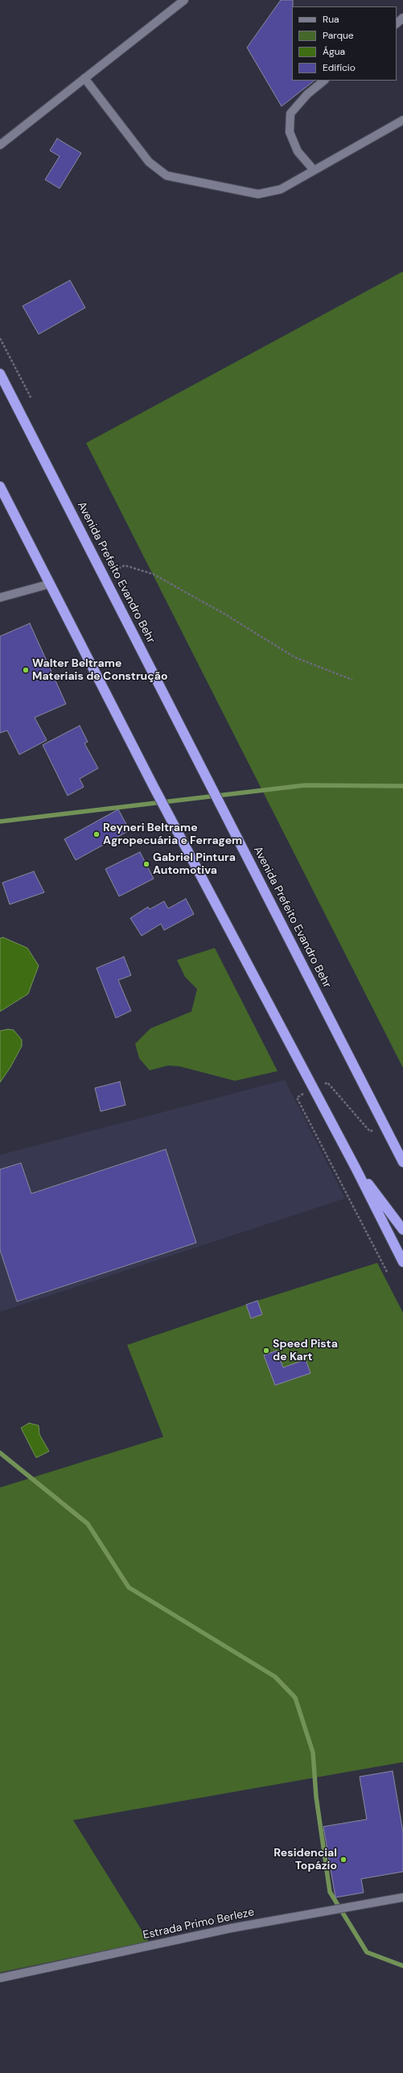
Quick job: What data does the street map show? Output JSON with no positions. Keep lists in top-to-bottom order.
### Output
{
  "streets": {
    "highway": ["Avenida Prefeito Evandro Behr"],
    "street": ["Estrada Primo Berleze"]
  },
  "places": [
    "Walter Beltrame Materiais de Construção",
    "Reyneri Beltrame Agropecuária e Ferragem",
    "Gabriel Pintura Automotiva",
    "Speed Pista de Kart",
    "Residencial Topázio"
  ],
  "legend": [
    "Rua",
    "Parque",
    "Água",
    "Edifício"
  ]
}
